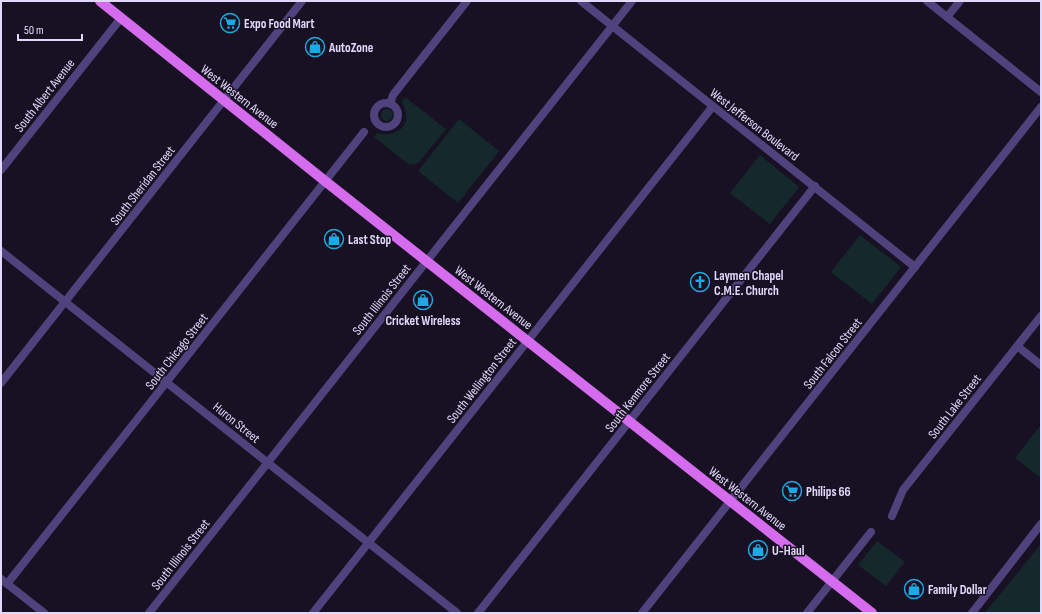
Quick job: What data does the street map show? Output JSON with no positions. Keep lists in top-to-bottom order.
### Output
{
  "streets": {
    "main road": ["West Western Avenue"],
    "street": [
      "South Albert Avenue",
      "West Jefferson Boulevard",
      "South Sheridan Street",
      "South Illinois Street",
      "South Chicago Street",
      "South Falcon Street",
      "South Wellington Street",
      "South Kenmore Street",
      "South Lake Street",
      "Huron Street"
    ]
  },
  "crossings": [
    ["South Albert Avenue", "West Western Avenue"],
    ["West Western Avenue", "South Sheridan Street"],
    ["West Western Avenue", "South Illinois Street"],
    ["West Western Avenue", "South Chicago Street"],
    ["West Western Avenue", "South Falcon Street"],
    ["West Western Avenue", "South Wellington Street"],
    ["West Western Avenue", "South Kenmore Street"],
    ["West Jefferson Boulevard", "South Illinois Street"],
    ["West Jefferson Boulevard", "South Falcon Street"],
    ["West Jefferson Boulevard", "South Wellington Street"],
    ["West Jefferson Boulevard", "South Kenmore Street"],
    ["South Sheridan Street", "Huron Street"],
    ["South Illinois Street", "Huron Street"],
    ["South Chicago Street", "Huron Street"],
    ["South Wellington Street", "Huron Street"]
  ],
  "places": {
    "supermarket": ["Expo Food Mart", "Philips 66"],
    "shop": [
      "AutoZone",
      "Last Stop",
      "Cricket Wireless",
      "U-Haul",
      "Family Dollar"
    ],
    "church": ["Laymen Chapel C.M.E. Church"]
  },
  "scale_bar": "50 m"
}
